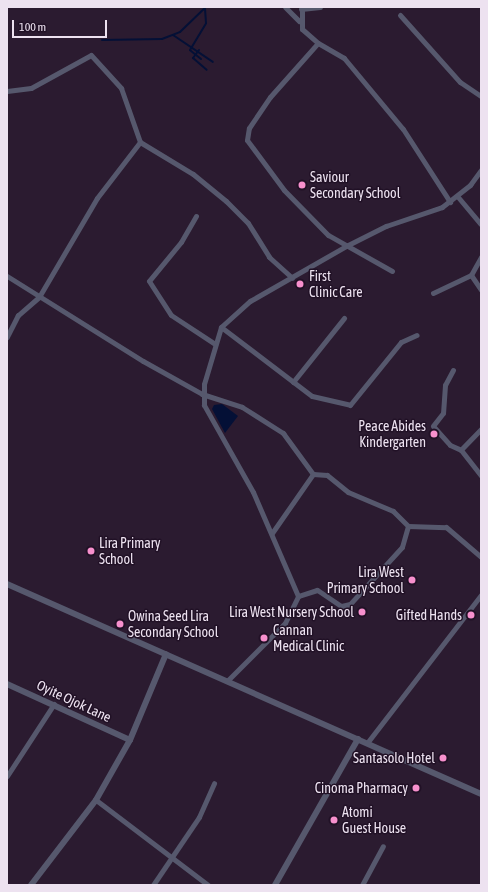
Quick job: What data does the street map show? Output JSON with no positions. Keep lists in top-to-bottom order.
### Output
{
  "streets": {
    "street": ["Oyite Ojok Lane"]
  },
  "places": [
    "Saviour Secondary School",
    "First Clinic Care",
    "Peace Abides Kindergarten",
    "Lira Primary School",
    "Lira West Primary School",
    "Lira West Nursery School",
    "Gifted Hands",
    "Owina Seed Lira Secondary School",
    "Cannan Medical Clinic",
    "Santasolo Hotel",
    "Cinoma Pharmacy",
    "Atomi Guest House"
  ],
  "scale_bar": "100 m"
}
